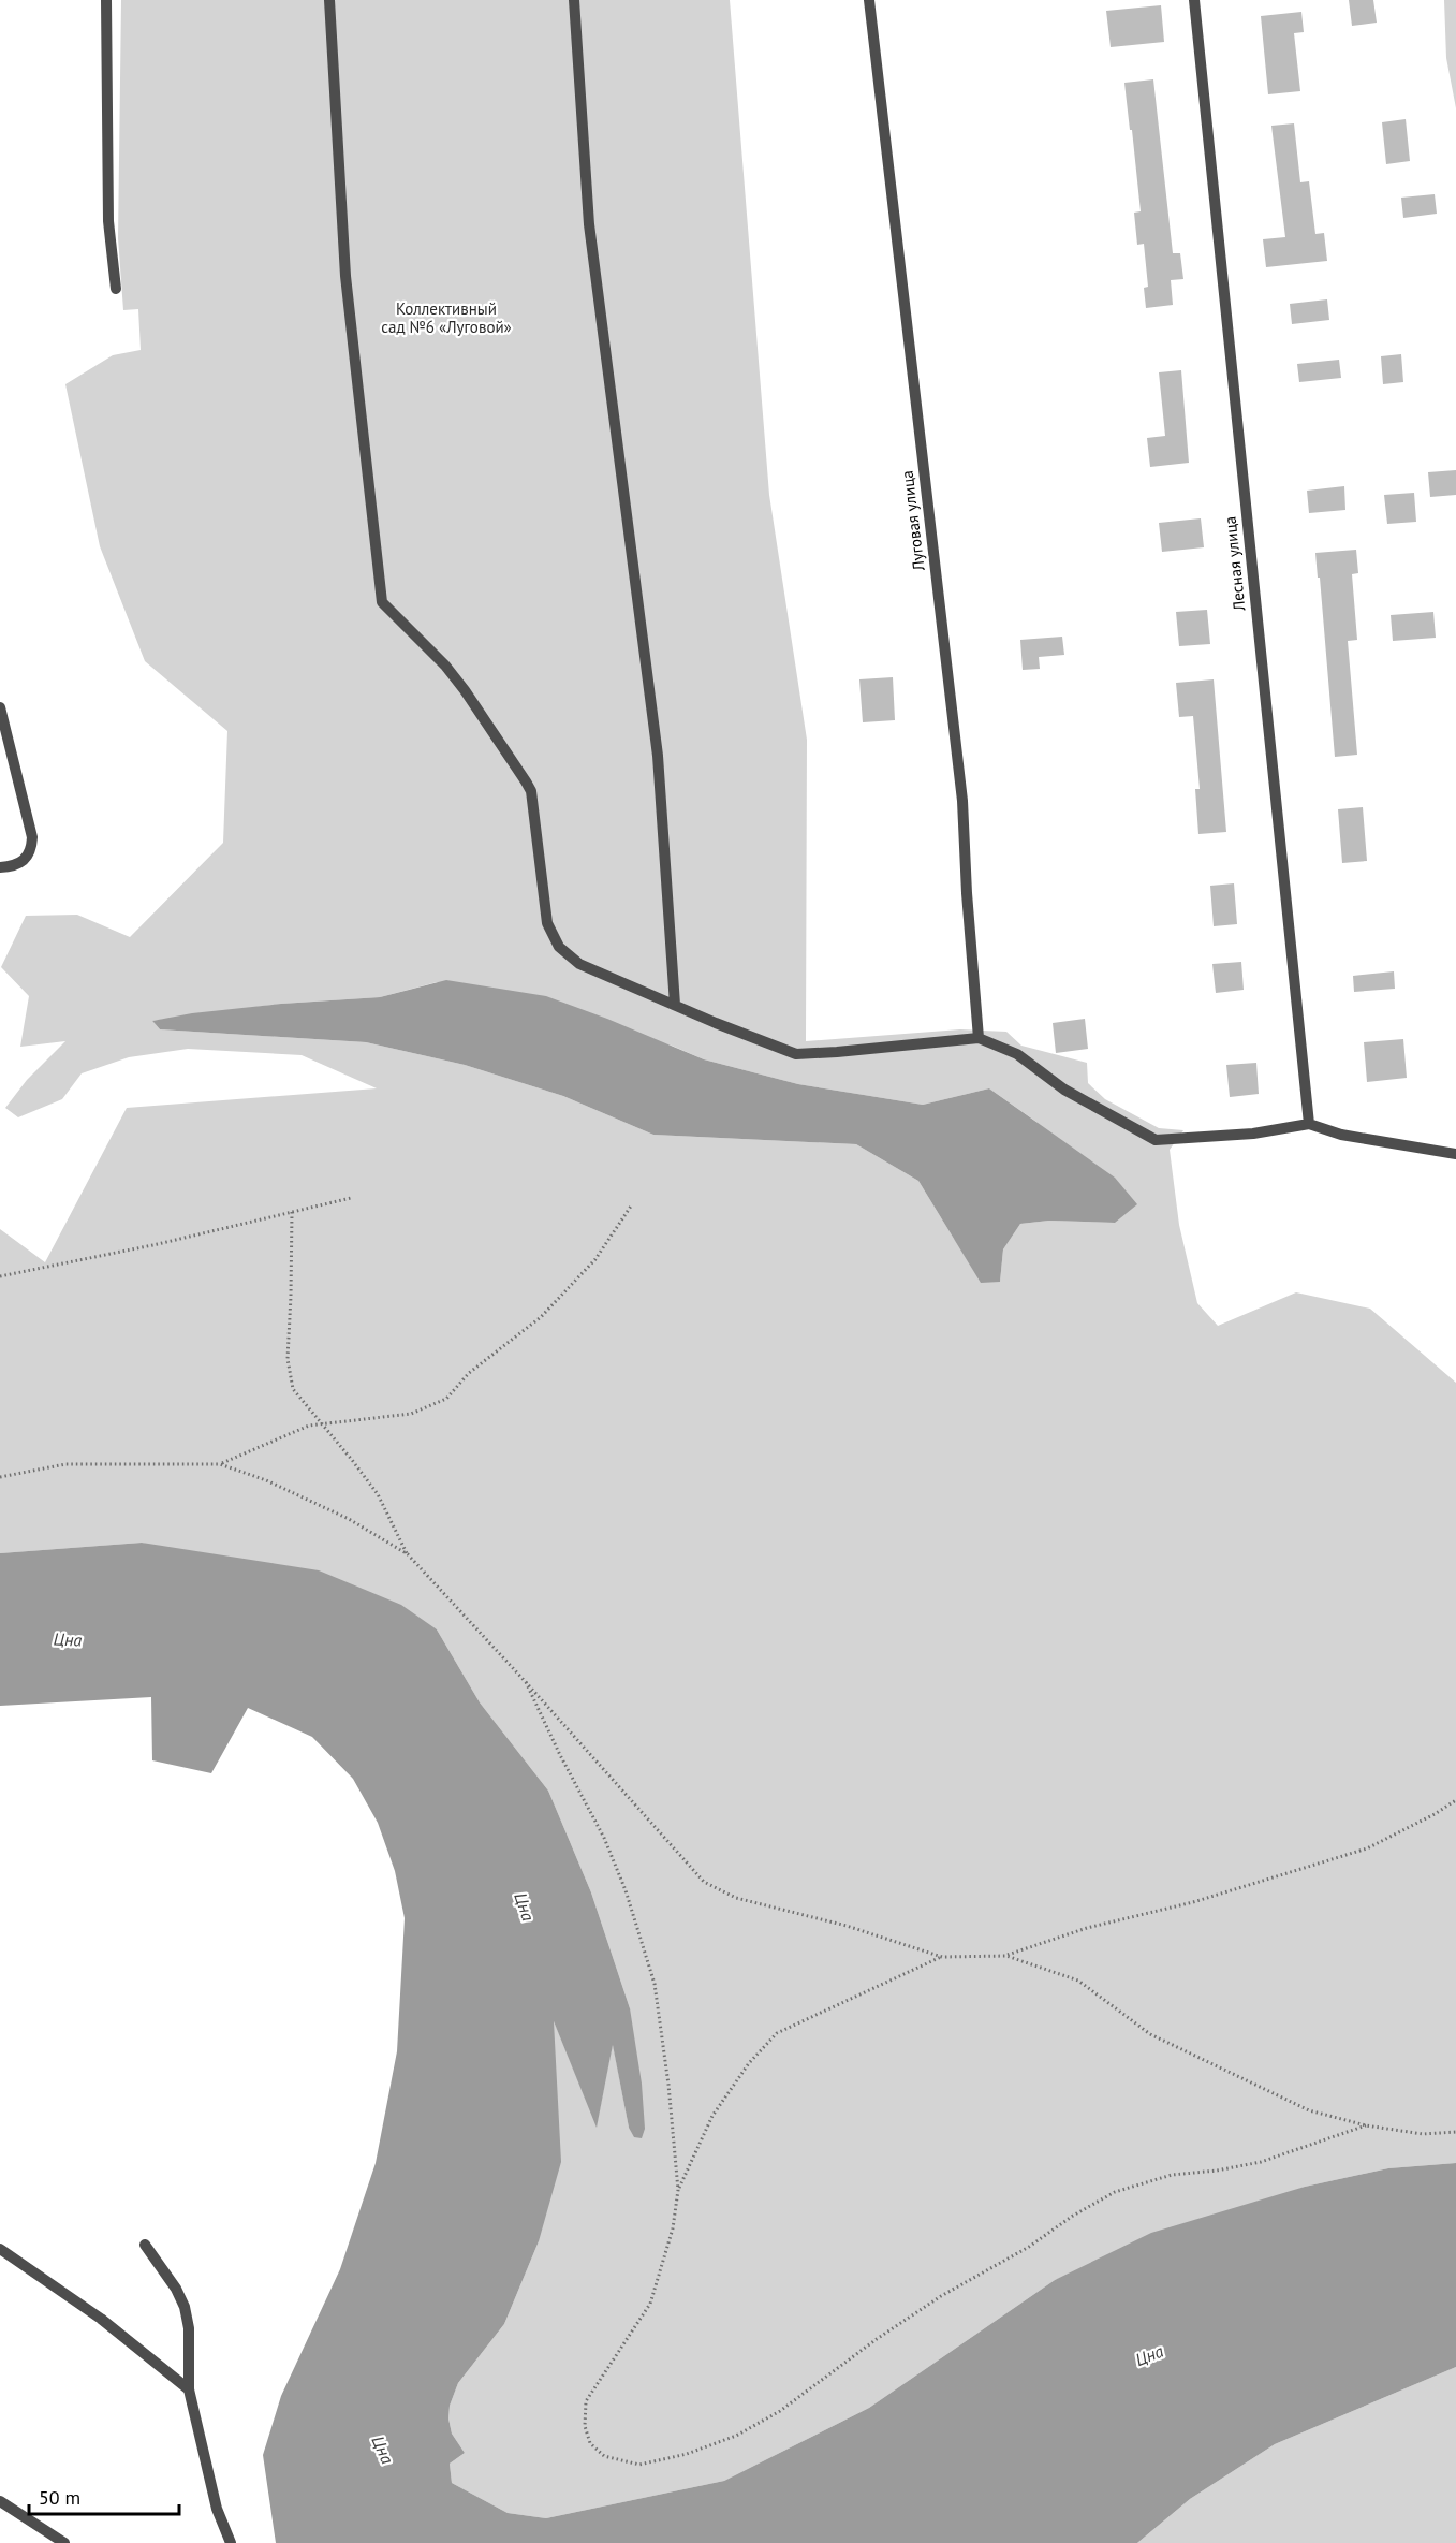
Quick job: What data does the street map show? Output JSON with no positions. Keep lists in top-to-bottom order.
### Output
{
  "streets": {
    "street": ["Луговая улица", "Лесная улица"]
  },
  "water": ["Цна"],
  "parks": ["Коллективный сад №6 «Луговой»"],
  "scale_bar": "50 m"
}
